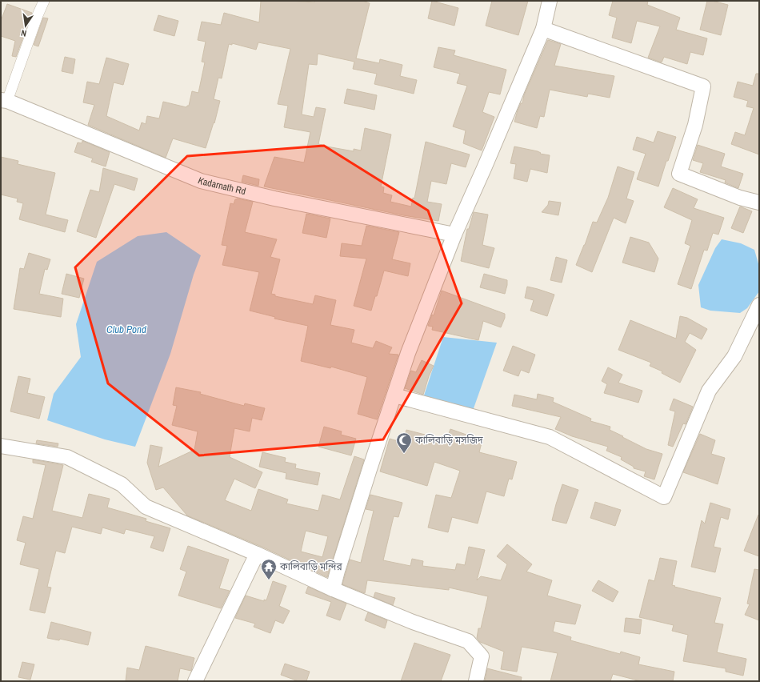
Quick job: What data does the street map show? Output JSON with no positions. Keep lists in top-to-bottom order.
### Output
{
  "streets": {
    "street": ["Kadarnath Rd"]
  },
  "water": ["Club Pond"],
  "places": {
    "mosque": ["কালিবাড়ি মসজিদ"],
    "temple": ["কালিবাড়ি মন্দির"]
  },
  "north": "bottom"
}
